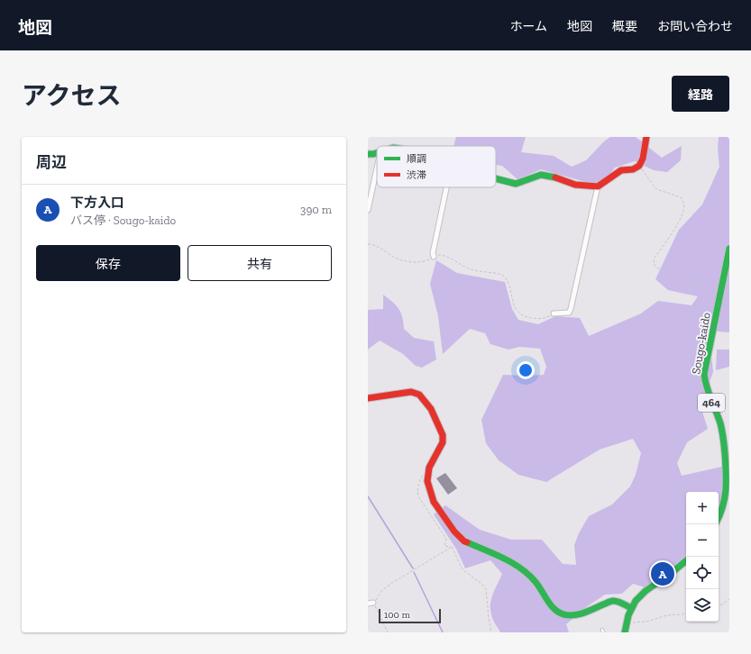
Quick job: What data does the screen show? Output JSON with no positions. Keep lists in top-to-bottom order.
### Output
{
  "streets": {
    "main road": ["Sougo-kaido", "464"]
  },
  "legend": ["順調", "渋滞"],
  "scale_bar": "100 m",
  "page": {
    "header": "地図",
    "nav": [
      "ホーム",
      "地図",
      "概要",
      "お問い合わせ"
    ],
    "title": "アクセス",
    "buttons": [
      "経路",
      ["保存", "共有"]
    ],
    "heading": "周辺",
    "list": [
      {
        "mark": "A",
        "name": "下方入口",
        "note": "バス停 · Sougo-kaido",
        "value": "390 m"
      }
    ],
    "map_buttons": ["+", "−"],
    "pins": "A",
    "scale": "100 m"
  }
}
